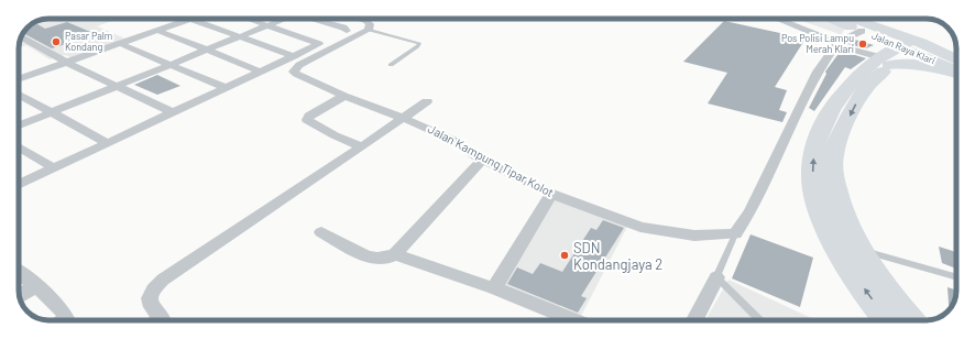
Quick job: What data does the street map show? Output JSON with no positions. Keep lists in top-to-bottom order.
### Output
{
  "streets": {
    "highway": ["Jalan Raya Klari"],
    "street": ["Jalan Kampung Tipar Kolot"]
  },
  "places": ["Pasar Palm Kondang", "Pos Polisi Lampu Merah Klari", "SDN Kondangjaya 2"]
}
